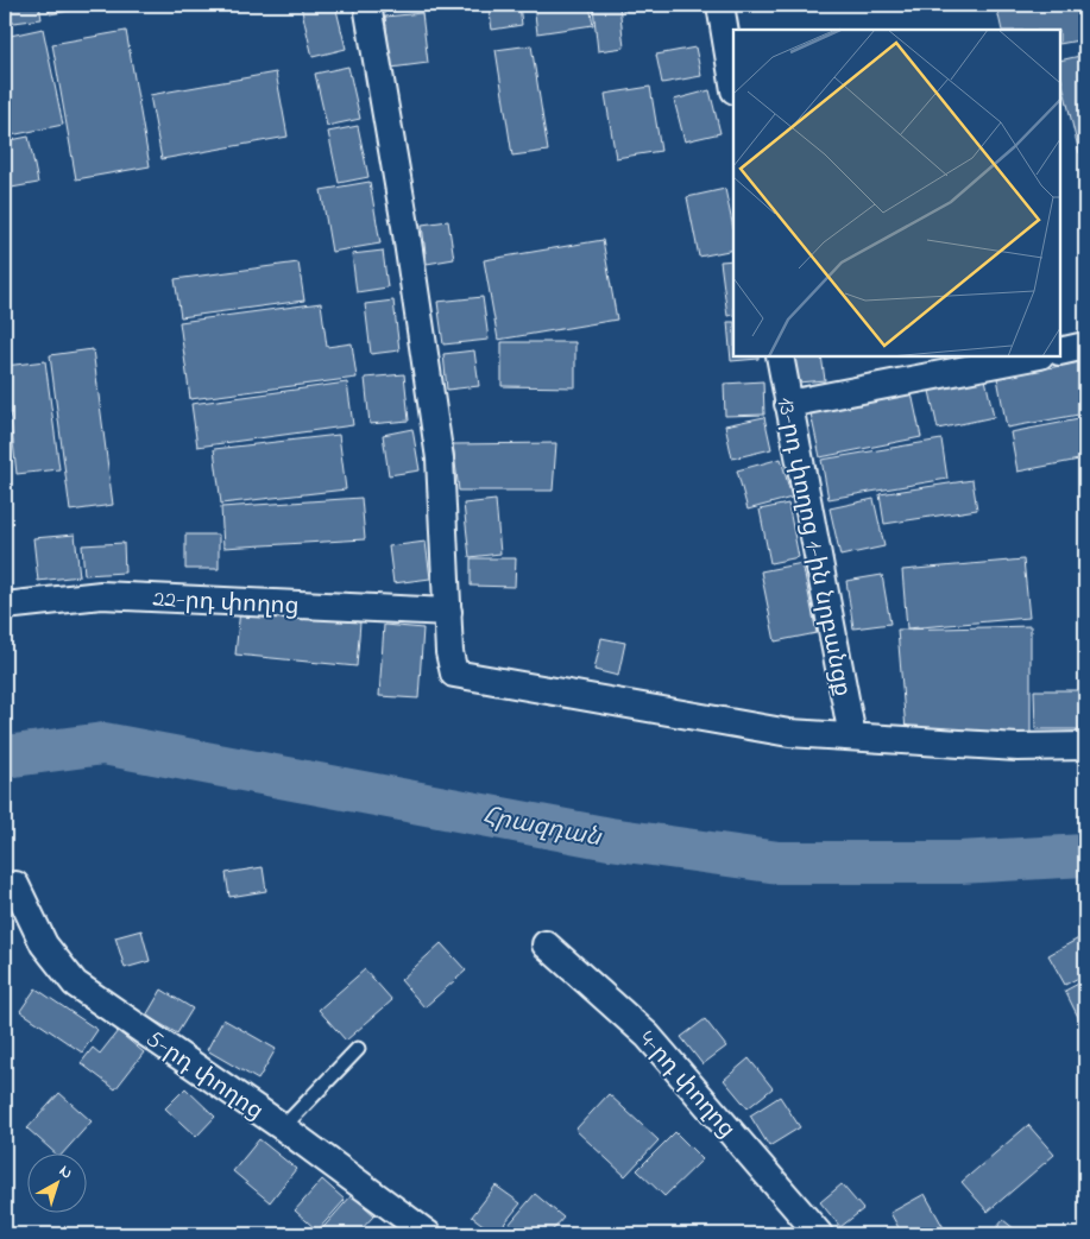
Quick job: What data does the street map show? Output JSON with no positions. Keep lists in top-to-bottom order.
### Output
{
  "streets": {
    "street": [
      "13-րդ փողոց 1-ին նրբանցք",
      "22-րդ փողոց",
      "5-րդ փողոց",
      "4-րդ փողոց"
    ]
  },
  "water": ["Հրազդան"],
  "north": "top right"
}
